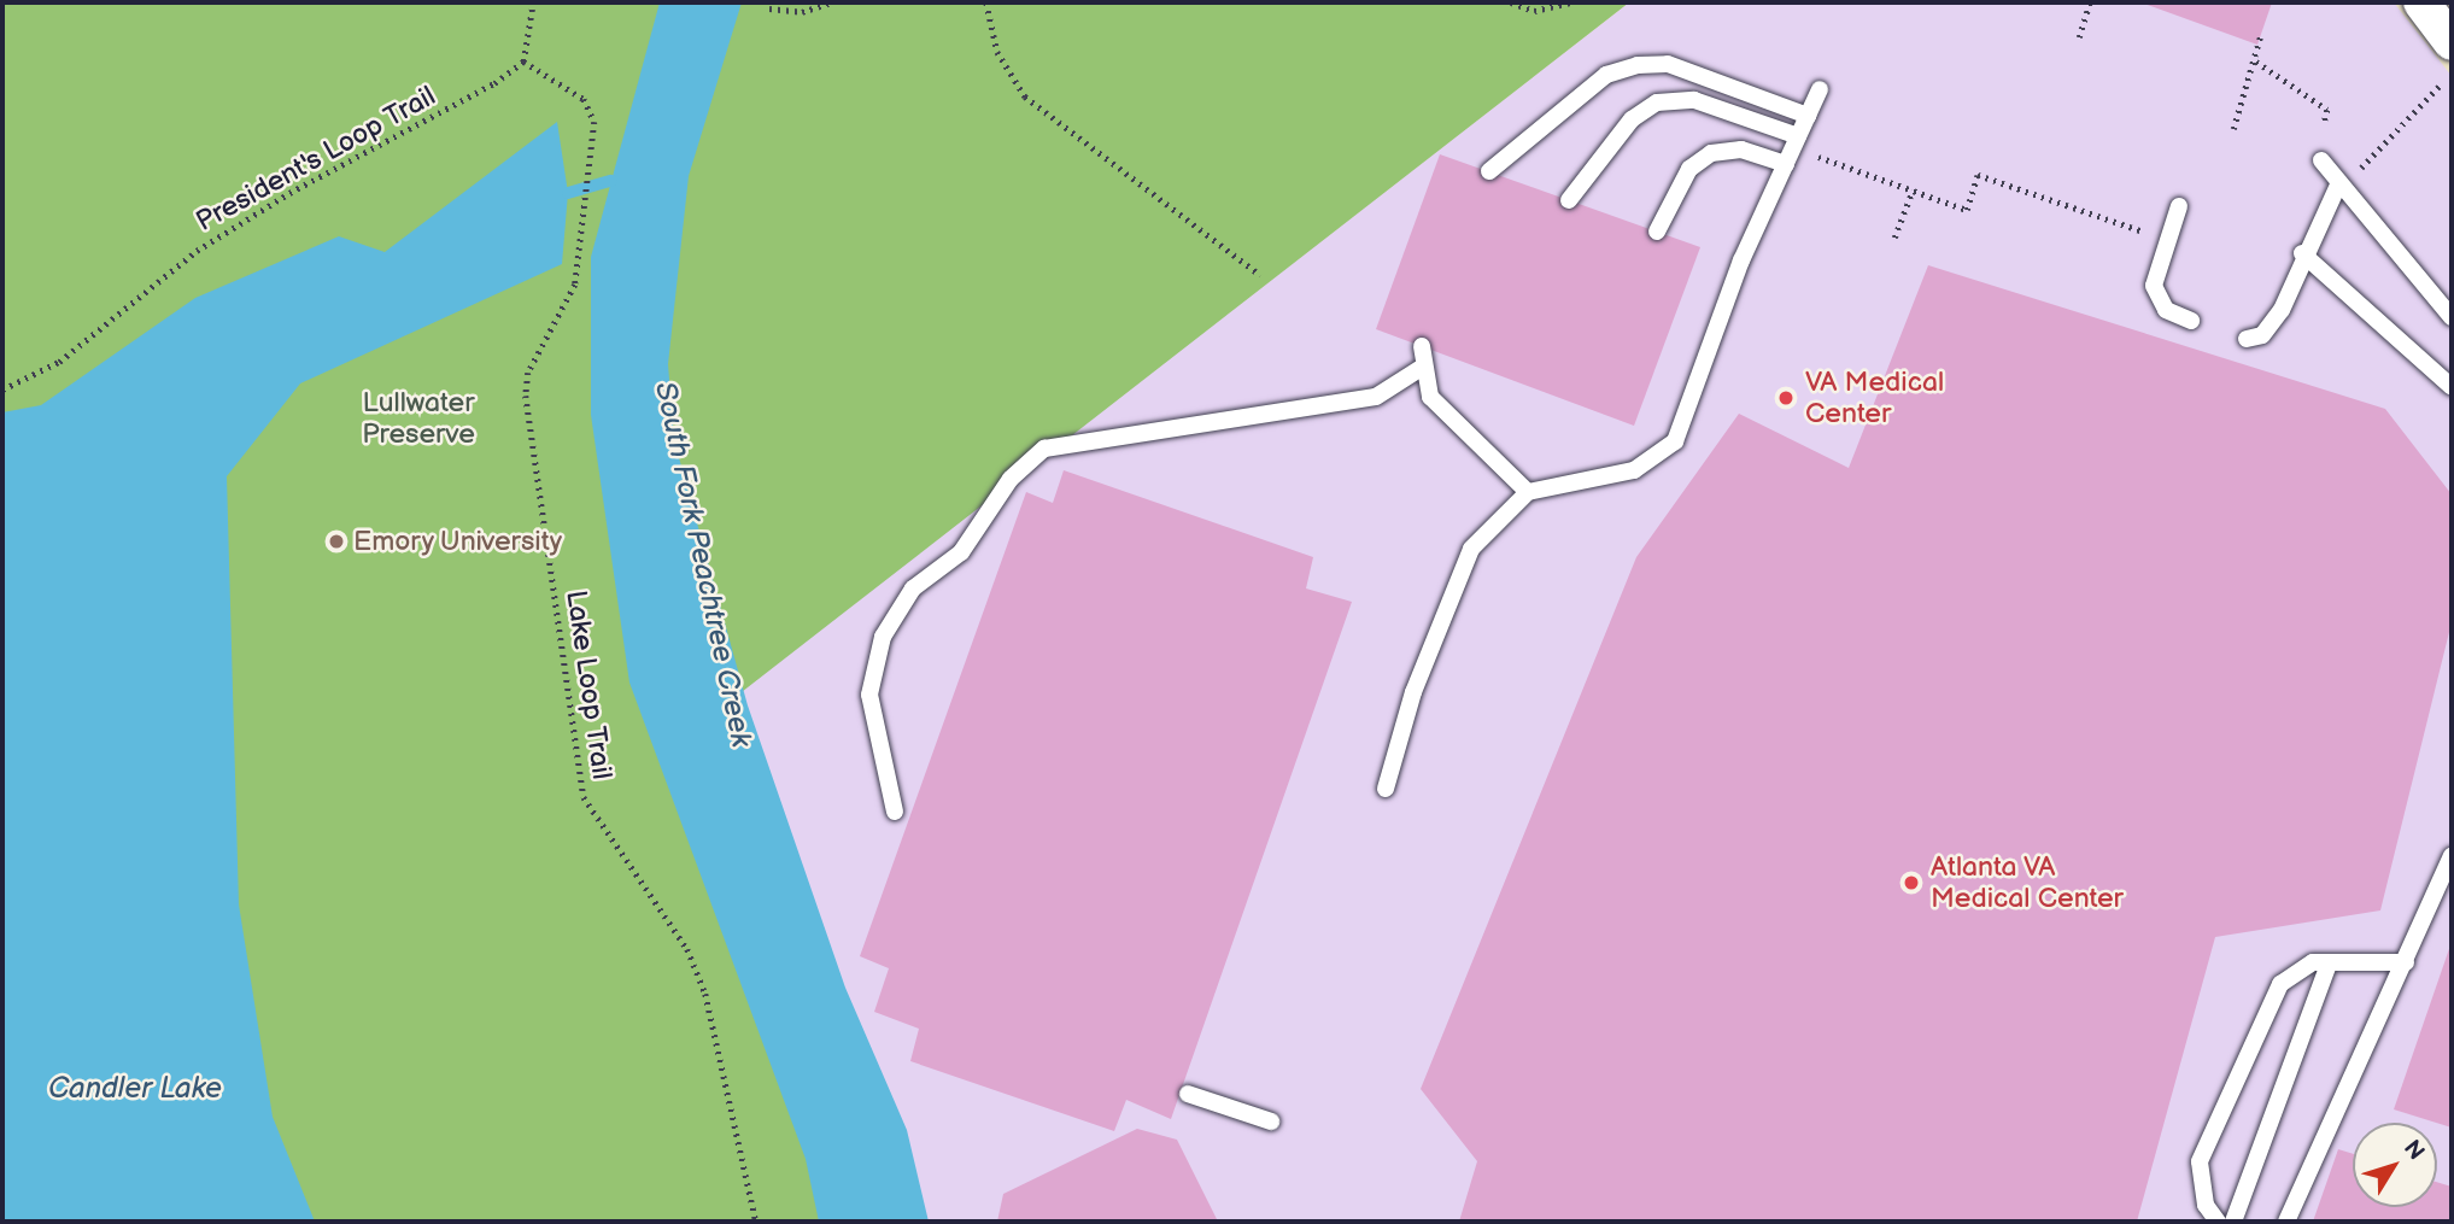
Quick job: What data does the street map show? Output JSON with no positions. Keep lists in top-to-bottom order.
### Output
{
  "streets": {
    "path": ["President's Loop Trail", "Lake Loop Trail"]
  },
  "crossings": [
    ["President's Loop Trail", "Lake Loop Trail"]
  ],
  "water": ["South Fork Peachtree Creek", "Candler Lake"],
  "parks": ["Lullwater Preserve"],
  "places": ["VA Medical Center", "Emory University", "Atlanta VA Medical Center"],
  "north": "top right"
}
